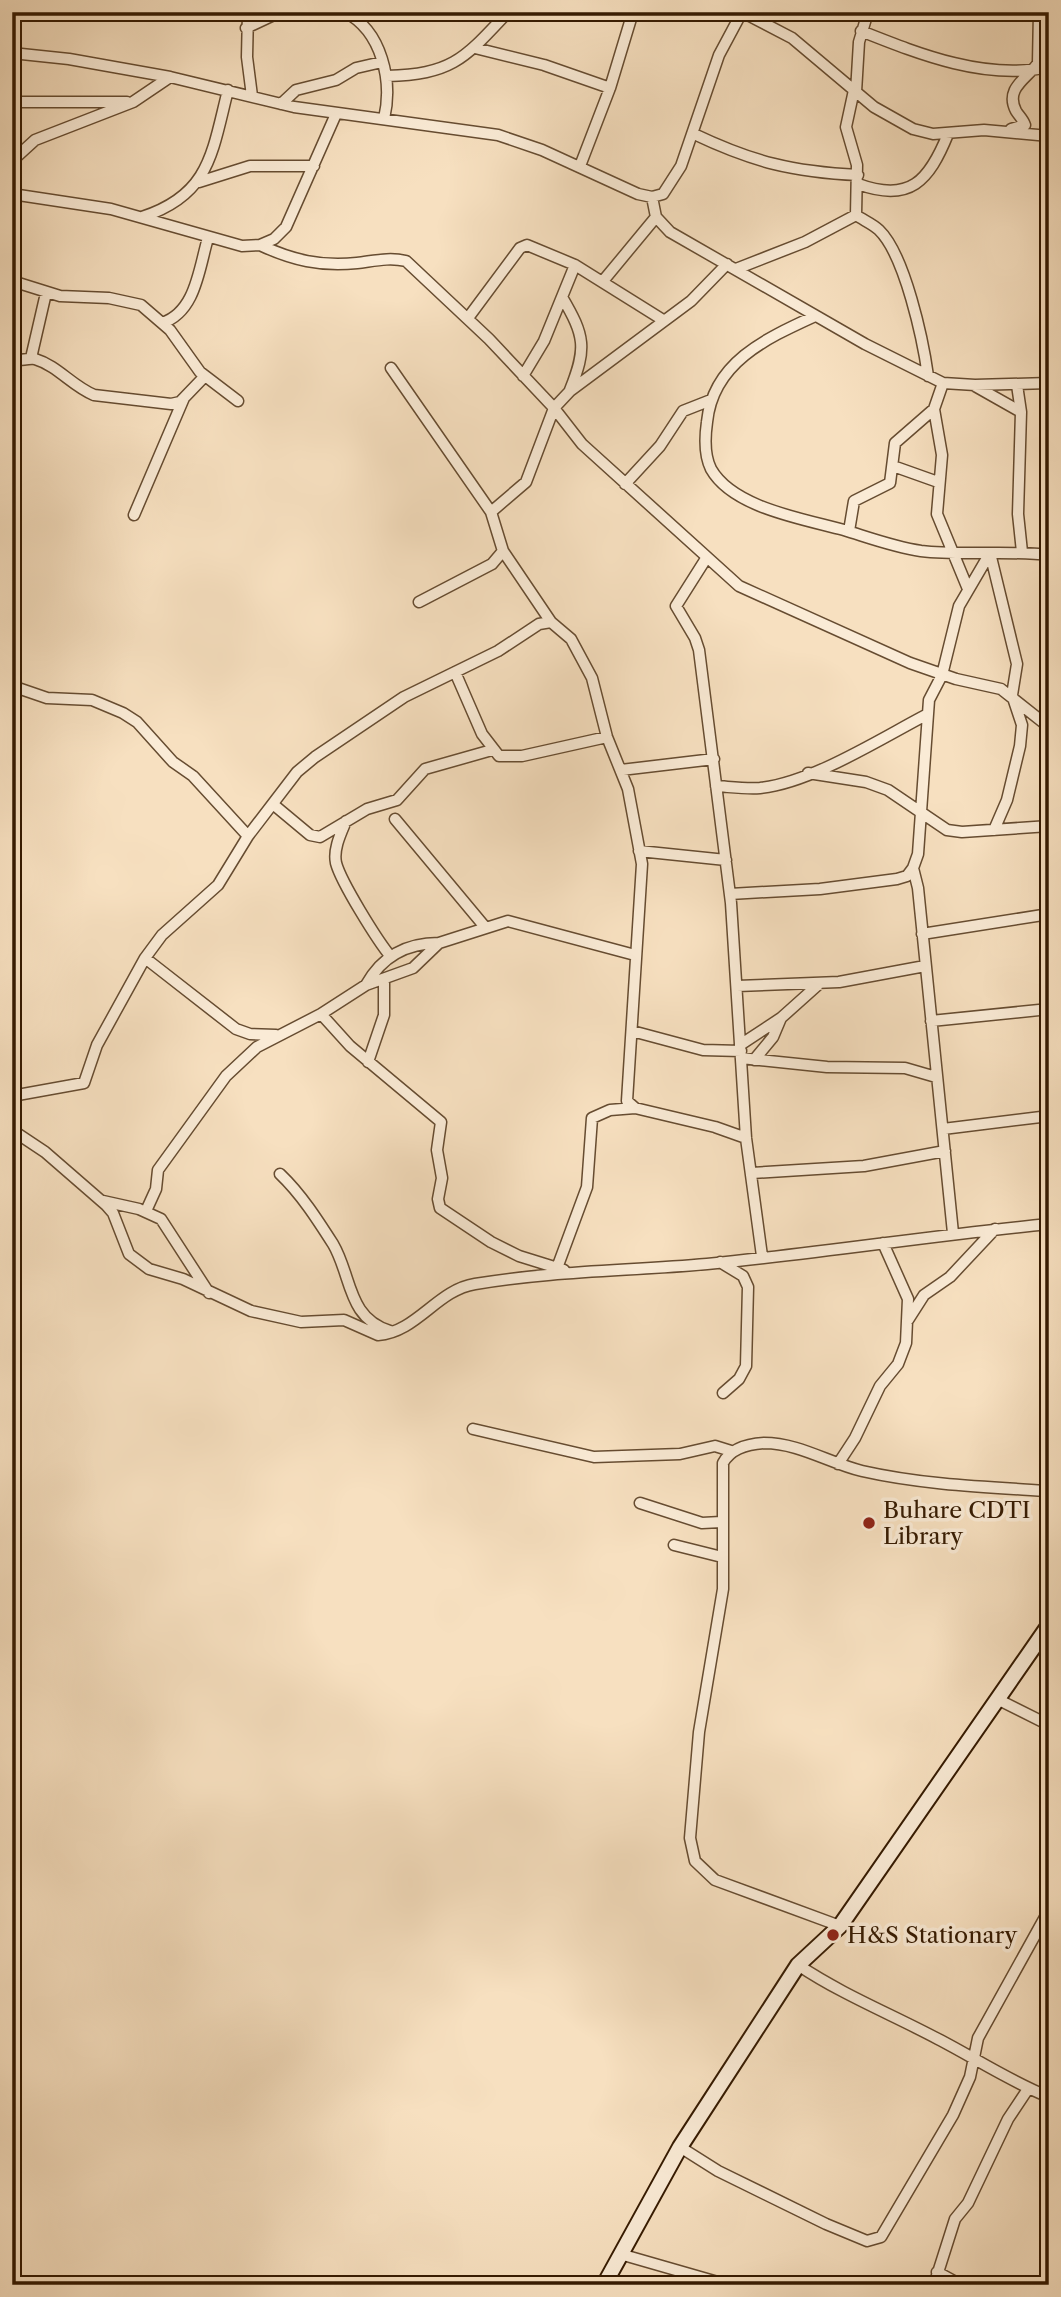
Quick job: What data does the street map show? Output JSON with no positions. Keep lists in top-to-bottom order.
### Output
{
  "places": ["Buhare CDTI Library", "H&S Stationary"]
}
